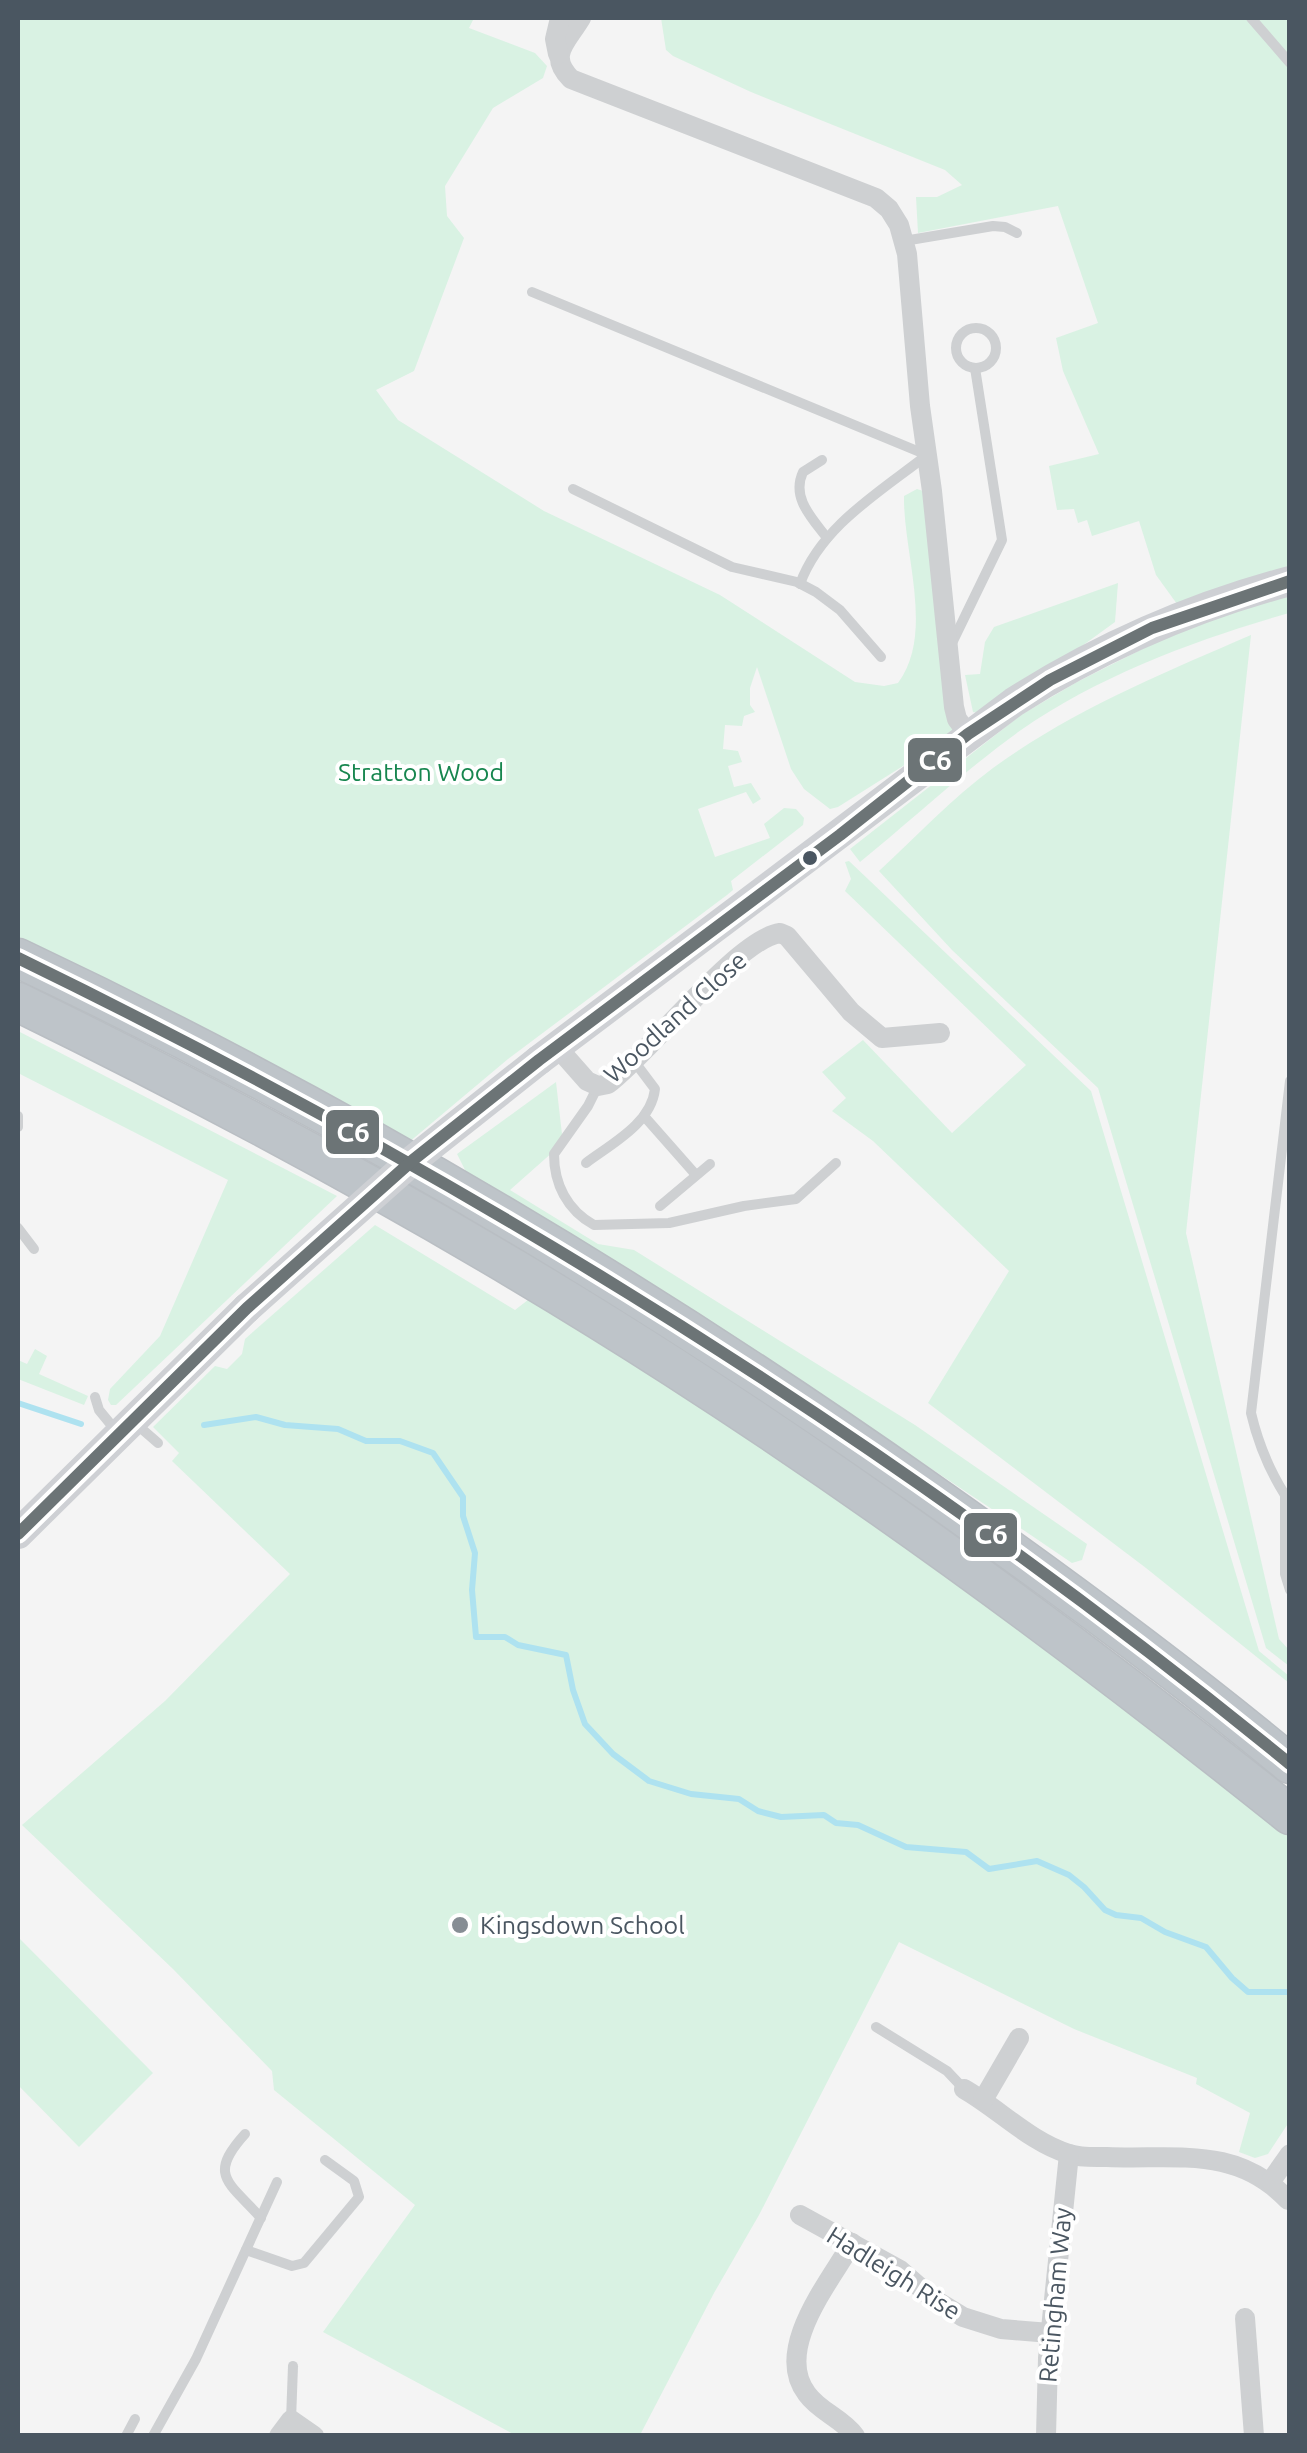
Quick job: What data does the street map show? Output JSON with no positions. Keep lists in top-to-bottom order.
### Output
{
  "streets": {
    "street": ["Woodland Close", "Hadleigh Rise", "Retingham Way"]
  },
  "crossings": [
    ["Hadleigh Rise", "Retingham Way"]
  ],
  "parks": ["Stratton Wood"],
  "places": ["Kingsdown School"],
  "lines": ["transit line C6"]
}
